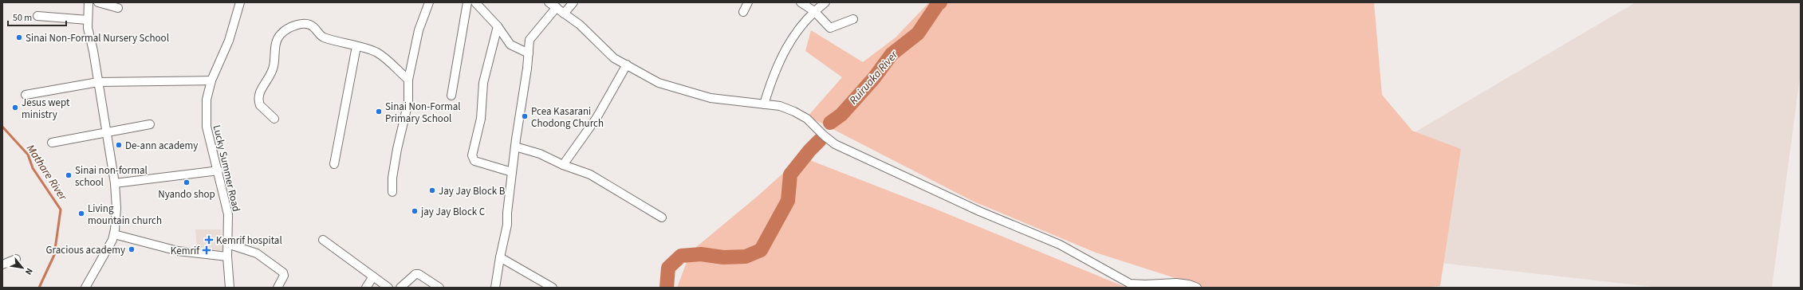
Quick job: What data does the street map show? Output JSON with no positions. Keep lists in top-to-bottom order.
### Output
{
  "streets": {
    "street": ["Lucky Summer Road"]
  },
  "water": ["Ruiruaka River", "Mathare River"],
  "places": {
    "other": [
      "Sinai Non-Formal Nursery School",
      "Jesus wept ministry",
      "Sinai Non-Formal Primary School",
      "Pcea Kasarani Chodong Church",
      "De-ann academy",
      "Sinai non-formal school",
      "Nyando shop",
      "Jay Jay Block B",
      "jay Jay Block C",
      "Living mountain church",
      "Gracious academy"
    ],
    "health": ["Kemrif hospital", "Kemrif"]
  },
  "scale_bar": "50 m",
  "north": "bottom right"
}
